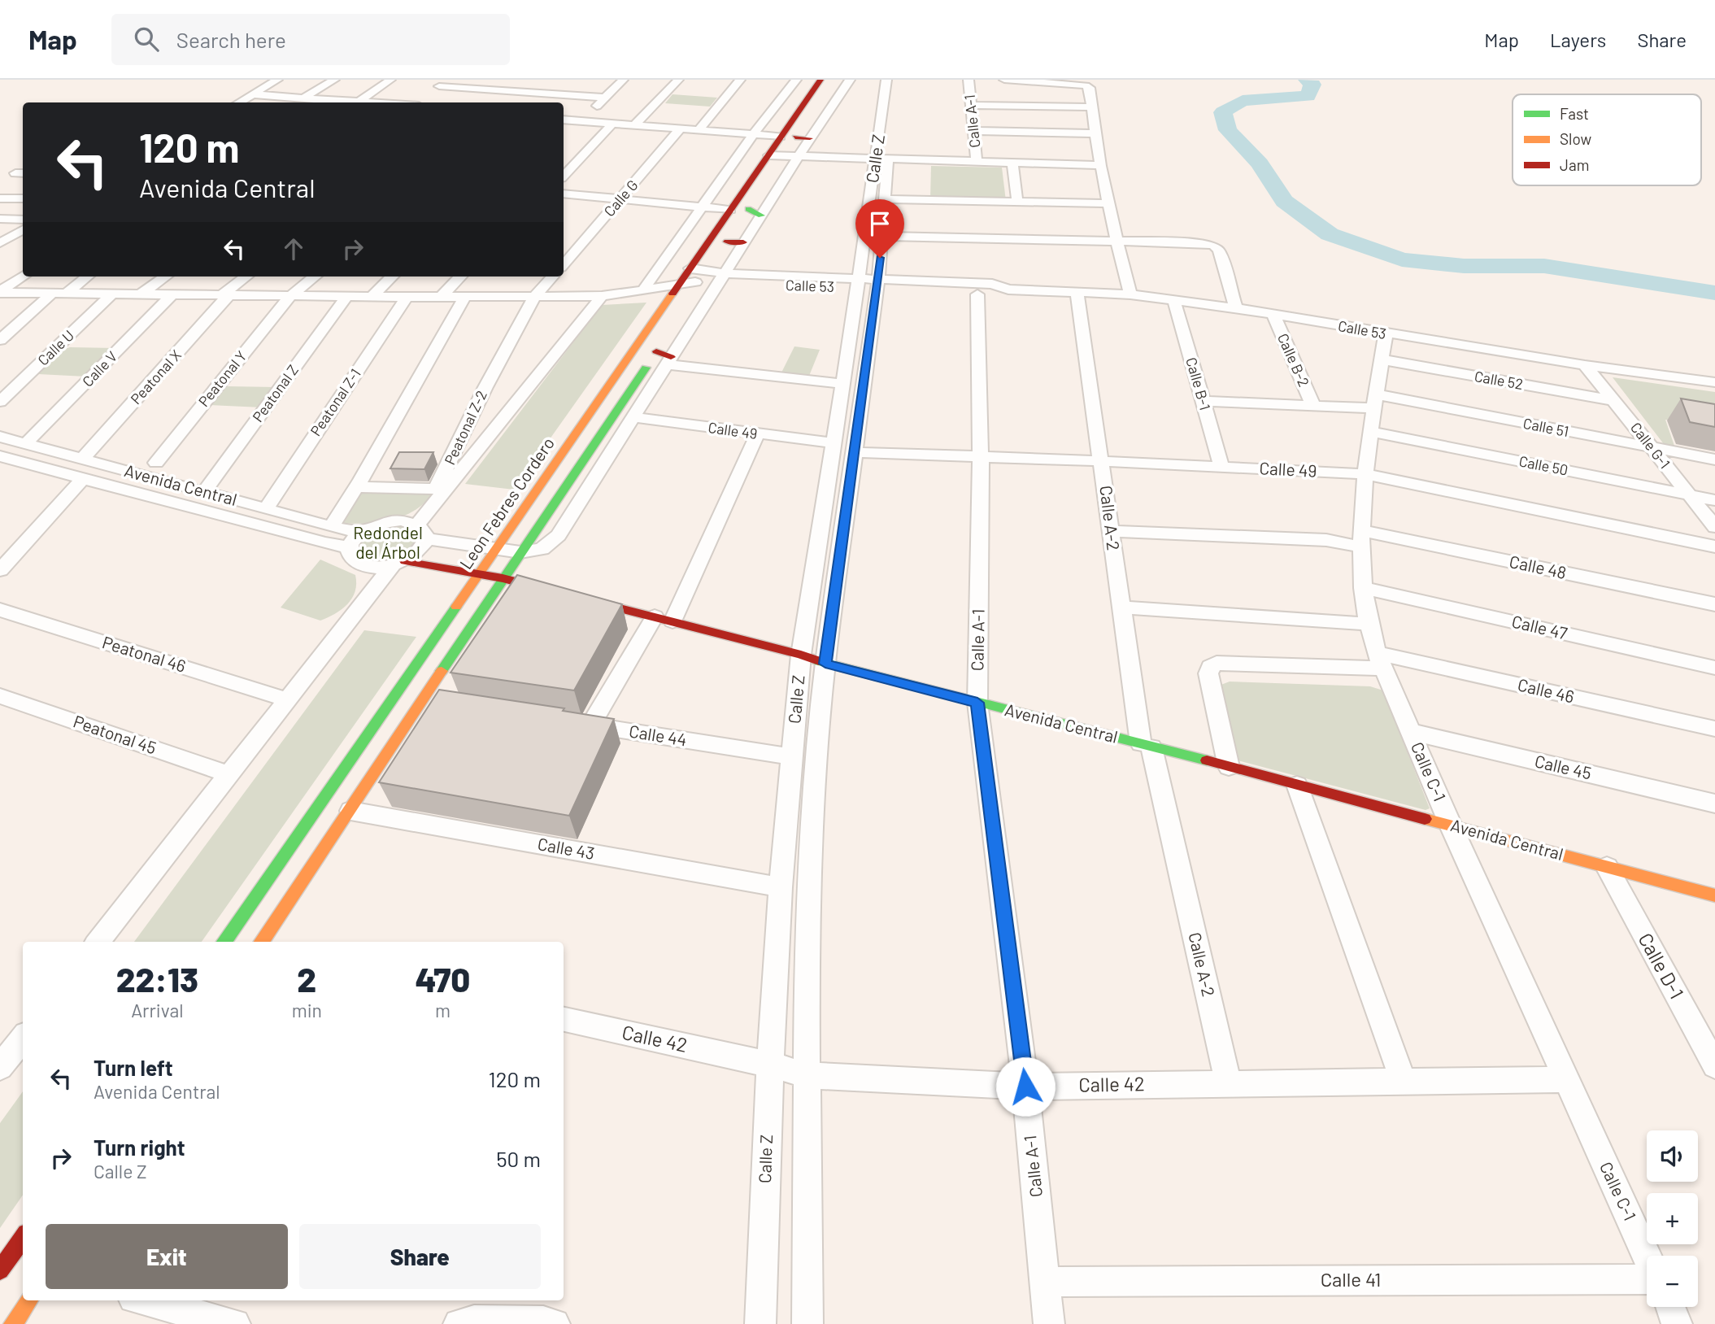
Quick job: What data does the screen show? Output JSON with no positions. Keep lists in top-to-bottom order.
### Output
{
  "streets": {
    "street": [
      "Calle A-1",
      "Calle Z",
      "Calle G",
      "Calle 53",
      "Calle U",
      "Calle B-2",
      "Calle V",
      "Peatonal X",
      "Peatonal Y",
      "Calle 52",
      "Calle B-1",
      "Peatonal Z",
      "Peatonal Z-1",
      "Peatonal Z-2",
      "Calle 51",
      "Calle 49",
      "Calle G-1",
      "Calle 50",
      "Avenida Central",
      "Leon Febres Cordero",
      "Calle A-2",
      "Calle 48",
      "Calle 47",
      "Peatonal 46",
      "Calle 46",
      "Peatonal 45",
      "Calle 44",
      "Calle 45",
      "Calle C-1",
      "Calle 43",
      "Calle D-1",
      "Calle 42",
      "Calle 41"
    ]
  },
  "crossings": [
    ["Calle A-1", "Calle 53"],
    ["Calle A-1", "Calle 49"],
    ["Calle A-1", "Avenida Central"],
    ["Calle A-1", "Calle 42"],
    ["Calle A-1", "Calle 41"],
    ["Calle Z", "Calle 53"],
    ["Calle Z", "Calle 49"],
    ["Calle Z", "Avenida Central"],
    ["Calle Z", "Calle 44"],
    ["Calle Z", "Calle 43"],
    ["Calle Z", "Calle 42"],
    ["Calle 53", "Calle U"],
    ["Calle 53", "Calle B-2"],
    ["Calle 53", "Calle V"],
    ["Calle 53", "Peatonal X"],
    ["Calle 53", "Peatonal Y"],
    ["Calle 53", "Calle B-1"],
    ["Calle 53", "Peatonal Z"],
    ["Calle 53", "Peatonal Z-1"],
    ["Calle 53", "Peatonal Z-2"],
    ["Calle 53", "Calle G-1"],
    ["Calle 53", "Leon Febres Cordero"],
    ["Calle 53", "Calle A-2"],
    ["Calle 53", "Calle C-1"],
    ["Calle B-2", "Calle 51"],
    ["Calle V", "Avenida Central"],
    ["Peatonal X", "Avenida Central"],
    ["Calle 52", "Calle G-1"],
    ["Calle 52", "Calle C-1"],
    ["Calle B-1", "Calle 51"],
    ["Calle B-1", "Calle 49"],
    ["Peatonal Z", "Avenida Central"],
    ["Peatonal Z-1", "Avenida Central"],
    ["Calle 51", "Calle G-1"],
    ["Calle 51", "Calle C-1"],
    ["Calle 49", "Calle A-2"],
    ["Calle 49", "Calle C-1"],
    ["Calle G-1", "Calle 50"],
    ["Calle 50", "Calle C-1"],
    ["Avenida Central", "Leon Febres Cordero"],
    ["Avenida Central", "Calle A-2"],
    ["Avenida Central", "Calle 46"],
    ["Avenida Central", "Calle C-1"],
    ["Avenida Central", "Calle D-1"],
    ["Calle A-2", "Calle 48"],
    ["Calle A-2", "Calle 42"],
    ["Calle 48", "Calle C-1"],
    ["Calle 47", "Calle C-1"],
    ["Calle 46", "Calle C-1"],
    ["Calle 45", "Calle C-1"],
    ["Calle C-1", "Calle 42"]
  ],
  "parks": ["Redondel del Árbol"],
  "legend": ["Fast", "Slow", "Jam"],
  "page": {
    "header": "Map",
    "search": "Search here",
    "nav": ["Map", "Layers", "Share"],
    "turn": ["120 m", "Avenida Central"],
    "eta": [
      "22:13",
      "Arrival",
      "2",
      "min",
      "470",
      "m"
    ],
    "list": [
      {
        "name": "Turn left",
        "note": "Avenida Central",
        "value": "120 m"
      },
      {
        "name": "Turn right",
        "note": "Calle Z",
        "value": "50 m"
      }
    ],
    "map_buttons": ["+", "−"],
    "buttons": ["Exit", "Share"]
  }
}
